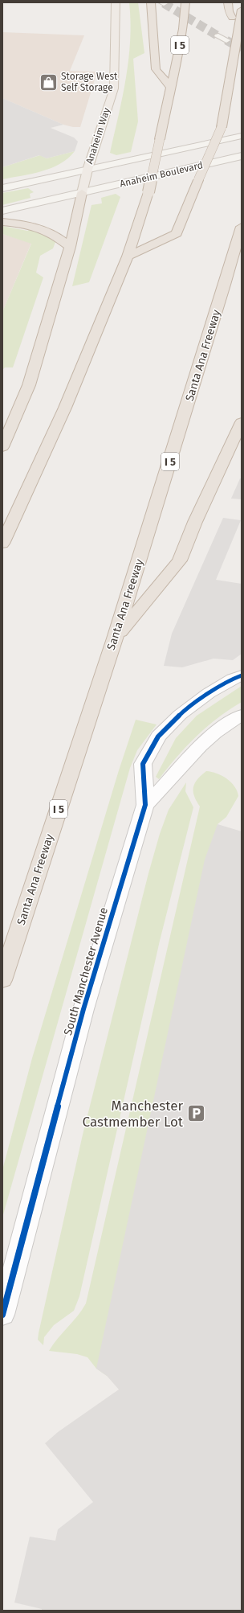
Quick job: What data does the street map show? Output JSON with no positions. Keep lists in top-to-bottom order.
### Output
{
  "streets": {
    "highway": ["I 5", "Santa Ana Freeway"],
    "main road": ["Anaheim Way", "Anaheim Boulevard"],
    "street": ["South Manchester Avenue"]
  },
  "crossings": [
    ["Anaheim Way", "Anaheim Boulevard"]
  ],
  "places": {
    "shop": ["Storage West Self Storage"],
    "parking": ["Manchester Castmember Lot"]
  }
}
